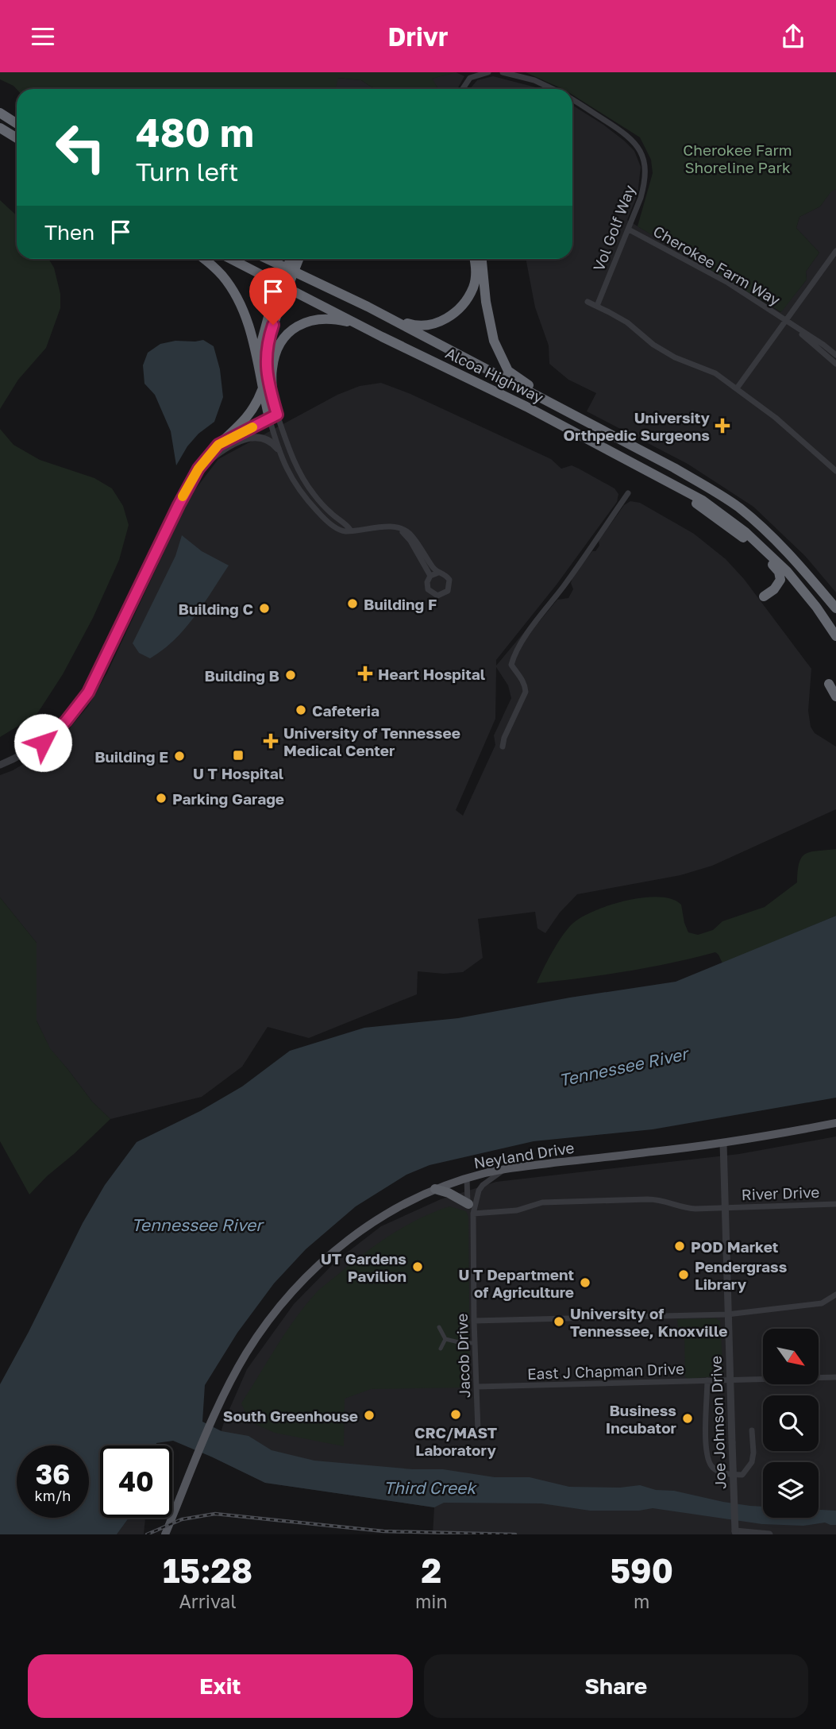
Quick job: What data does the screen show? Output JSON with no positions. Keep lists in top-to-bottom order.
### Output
{
  "streets": {
    "highway": ["Alcoa Highway"],
    "main road": ["Neyland Drive"],
    "street": [
      "Vol Golf Way",
      "Cherokee Farm Way",
      "River Drive",
      "Jacob Drive",
      "East J Chapman Drive",
      "Joe Johnson Drive"
    ]
  },
  "crossings": [
    ["Vol Golf Way", "Cherokee Farm Way"],
    ["Neyland Drive", "Jacob Drive"],
    ["Neyland Drive", "Joe Johnson Drive"],
    ["River Drive", "Jacob Drive"],
    ["River Drive", "Joe Johnson Drive"],
    ["Jacob Drive", "East J Chapman Drive"],
    ["East J Chapman Drive", "Joe Johnson Drive"]
  ],
  "water": ["Tennessee River", "Third Creek"],
  "parks": ["Cherokee Farm Shoreline Park"],
  "places": {
    "health": ["University Orthpedic Surgeons", "Heart Hospital", "University of Tennessee Medical Center"],
    "other": [
      "Building F",
      "Building C",
      "Building B",
      "Cafeteria",
      "Building E",
      "Parking Garage",
      "POD Market",
      "UT Gardens Pavilion",
      "Pendergrass Library",
      "U T Department of Agriculture",
      "University of Tennessee, Knoxville",
      "CRC/MAST Laboratory",
      "South Greenhouse",
      "Business Incubator"
    ],
    "transit": ["U T Hospital"]
  },
  "north": "bottom right",
  "page": {
    "header": "Drivr",
    "turn": ["480 m", "Turn left"],
    "then": "Then",
    "speed": "36 km/h",
    "limit": "40",
    "eta": [
      "15:28",
      "Arrival",
      "2",
      "min",
      "590",
      "m"
    ],
    "buttons": ["Exit", "Share"]
  }
}
